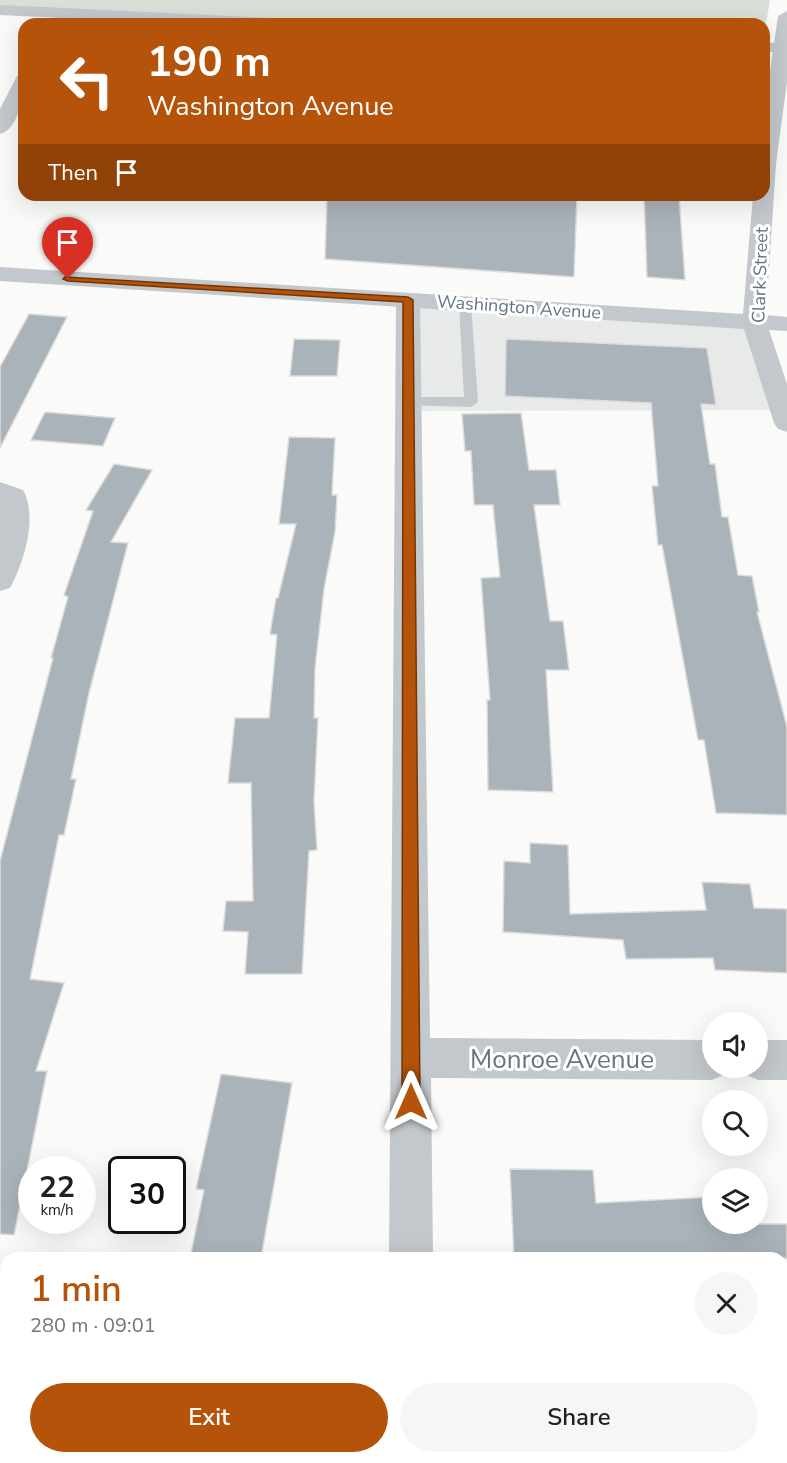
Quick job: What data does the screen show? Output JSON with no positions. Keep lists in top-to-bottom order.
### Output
{
  "streets": {
    "street": ["Clark Street", "Washington Avenue", "Monroe Avenue"]
  },
  "crossings": [
    ["Clark Street", "Washington Avenue"]
  ],
  "page": {
    "turn": ["190 m", "Washington Avenue"],
    "then": "Then",
    "speed": "22 km/h",
    "limit": "30",
    "heading": ["1 min", "280 m · 09:01"],
    "buttons": ["Exit", "Share"]
  }
}
